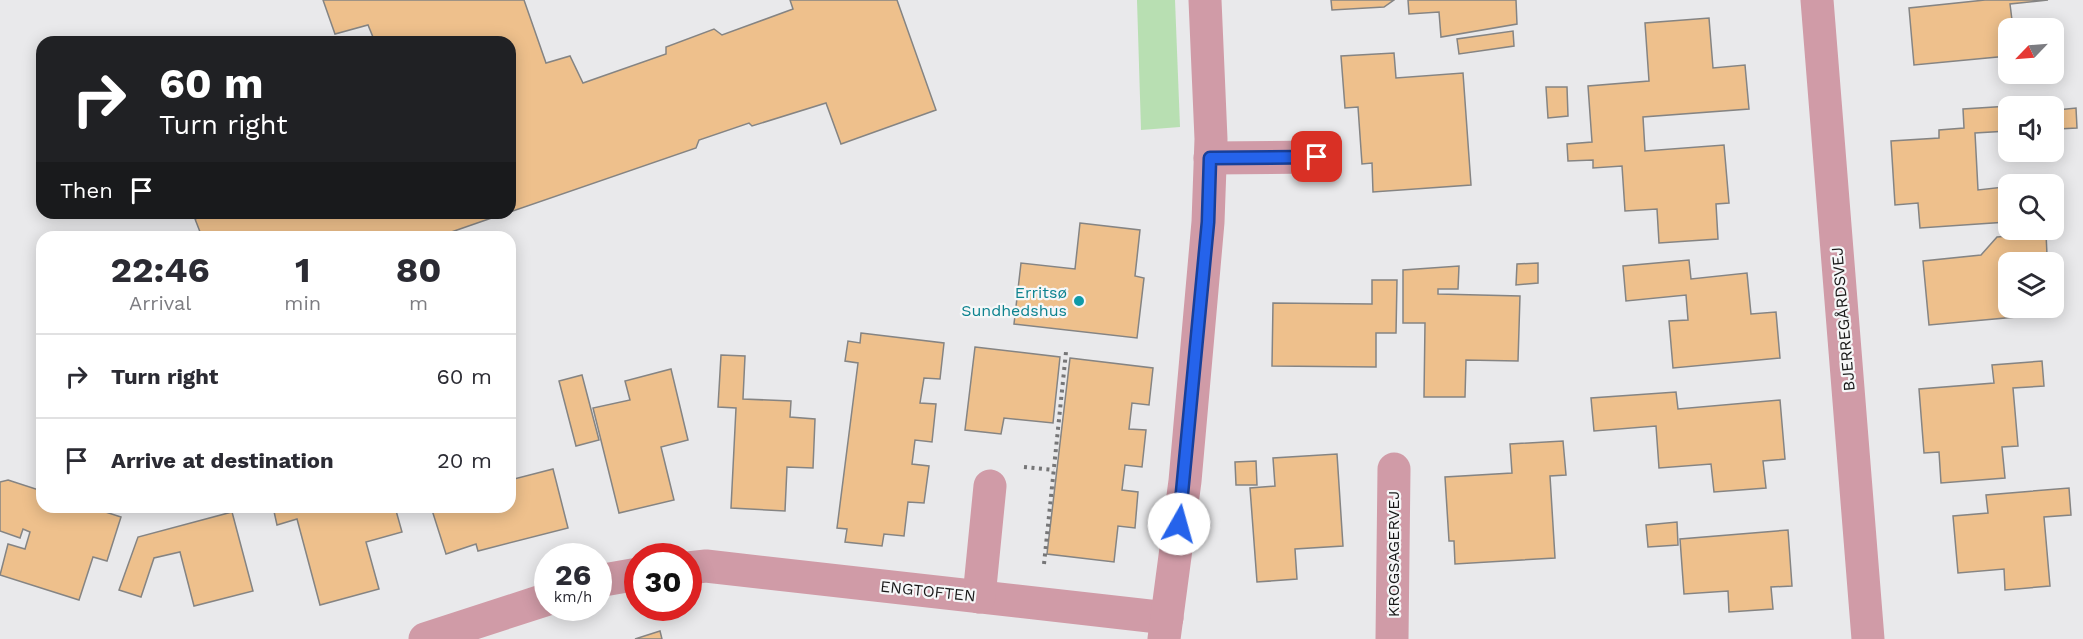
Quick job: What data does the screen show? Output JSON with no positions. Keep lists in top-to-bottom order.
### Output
{
  "streets": {
    "street": ["BJERREGÅRDSVEJ", "KROGSAGERVEJ", "ENGTOFTEN"]
  },
  "places": ["Erritsø Sundhedshus"],
  "north": "bottom left",
  "page": {
    "turn": ["60 m", "Turn right"],
    "then": "Then",
    "eta": [
      "22:46",
      "Arrival",
      "1",
      "min",
      "80",
      "m"
    ],
    "list": [
      {
        "name": "Turn right",
        "value": "60 m"
      },
      {
        "name": "Arrive at destination",
        "value": "20 m"
      }
    ],
    "speed": "26 km/h",
    "limit": "30"
  }
}
